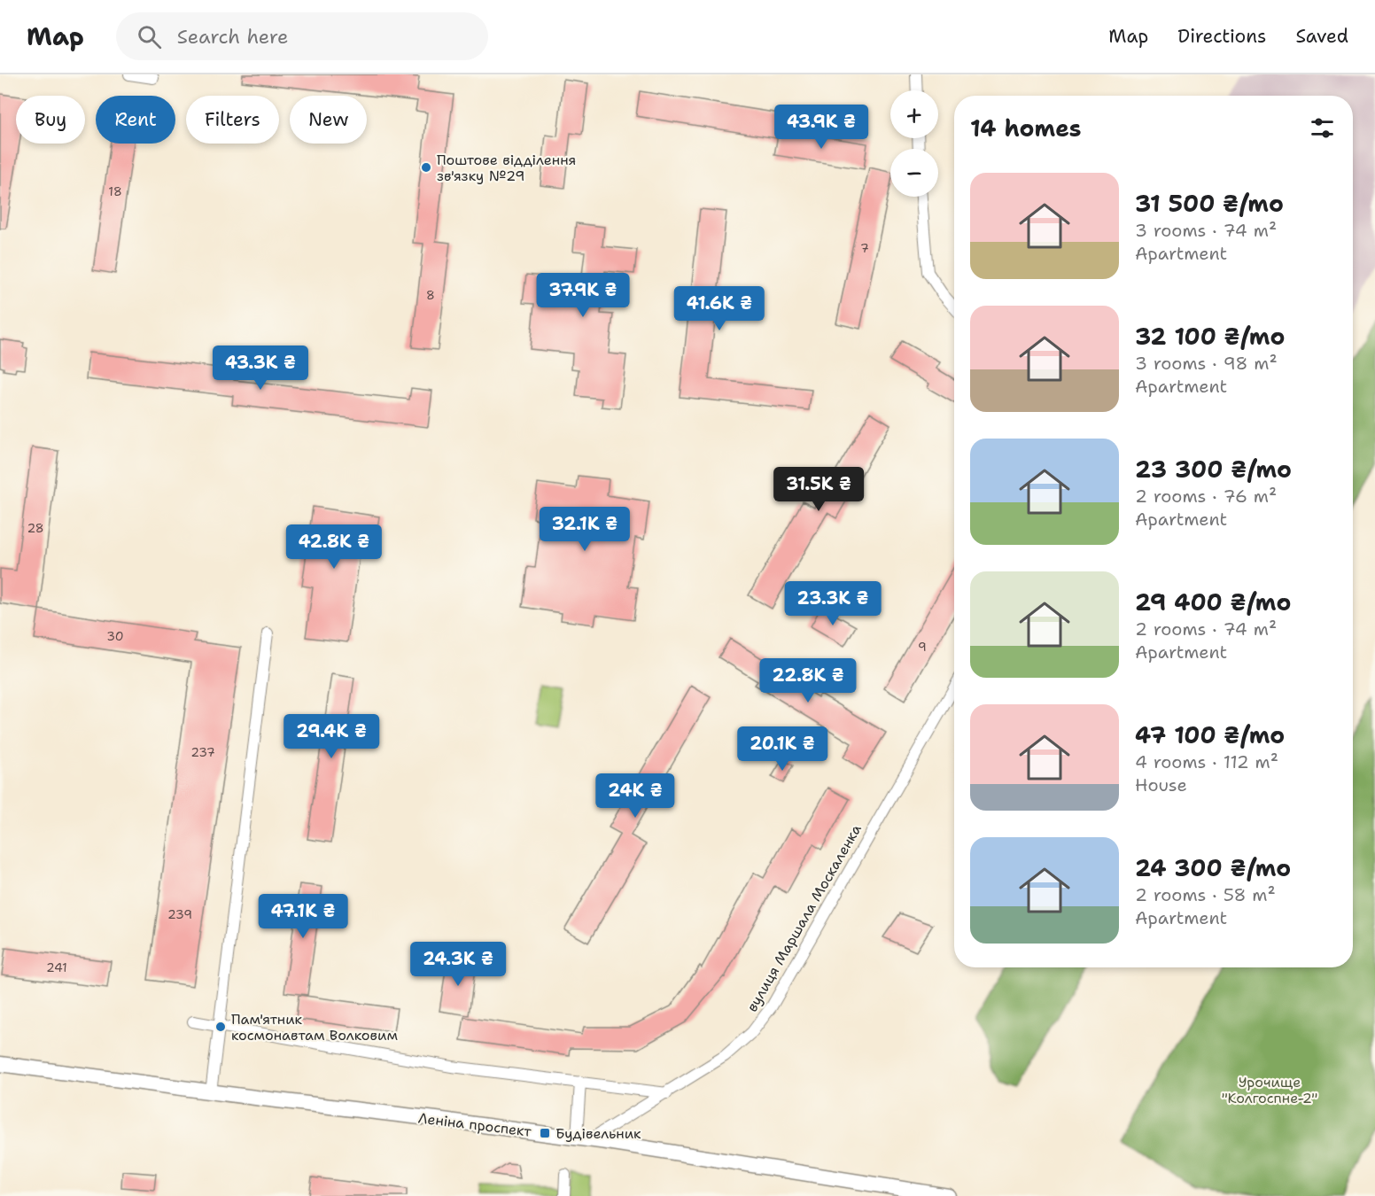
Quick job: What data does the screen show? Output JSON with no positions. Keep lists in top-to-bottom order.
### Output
{
  "streets": {
    "main road": ["Леніна проспект"],
    "street": ["вулиця Маршала Москаленка"]
  },
  "crossings": [
    ["вулиця Маршала Москаленка", "Леніна проспект"]
  ],
  "parks": ["Урочище \"Колгоспне-2\""],
  "places": {
    "other": ["Поштове відділення зв'язку №29", "Пам'ятник космонавтам Волковим"],
    "transit": ["Будівельник"]
  },
  "house_numbers": [
    "18",
    "7",
    "8",
    "28",
    "30",
    "9",
    "237",
    "239",
    "241"
  ],
  "page": {
    "header": "Map",
    "search": "Search here",
    "nav": ["Map", "Directions", "Saved"],
    "map_buttons": ["+", "−"],
    "chip": [
      "Buy",
      "Rent",
      "Filters",
      "New"
    ],
    "heading": "14 homes",
    "price": [
      "43.9K ₴",
      "37.9K ₴",
      "41.6K ₴",
      "43.3K ₴",
      "31.5K ₴",
      "32.1K ₴",
      "42.8K ₴",
      "23.3K ₴",
      "22.8K ₴",
      "29.4K ₴",
      "20.1K ₴",
      "24K ₴",
      "47.1K ₴",
      "24.3K ₴"
    ],
    "list": [
      {
        "name": "31 500 ₴/mo",
        "note": "3 rooms · 74 m² · Apartment"
      },
      {
        "name": "32 100 ₴/mo",
        "note": "3 rooms · 98 m² · Apartment"
      },
      {
        "name": "23 300 ₴/mo",
        "note": "2 rooms · 76 m² · Apartment"
      },
      {
        "name": "29 400 ₴/mo",
        "note": "2 rooms · 74 m² · Apartment"
      },
      {
        "name": "47 100 ₴/mo",
        "note": "4 rooms · 112 m² · House"
      },
      {
        "name": "24 300 ₴/mo",
        "note": "2 rooms · 58 m² · Apartment"
      }
    ]
  }
}
